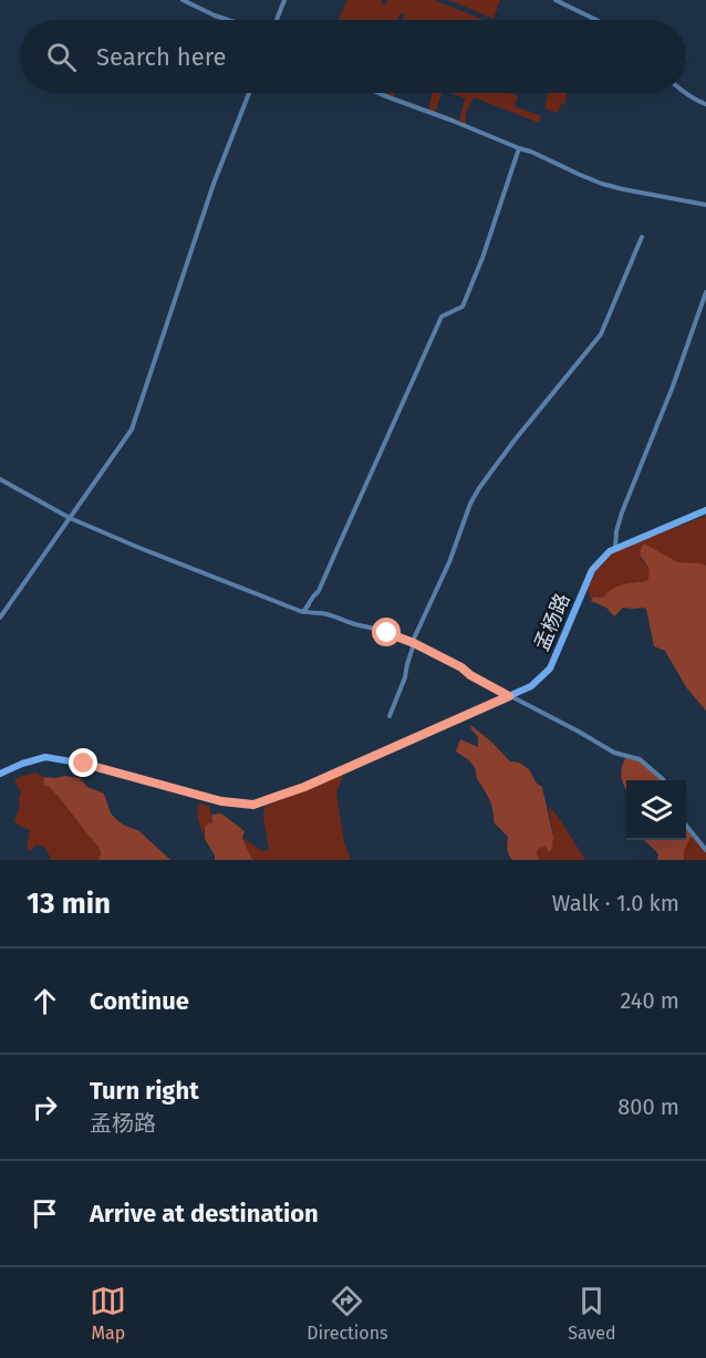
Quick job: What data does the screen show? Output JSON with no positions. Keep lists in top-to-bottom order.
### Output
{
  "streets": {
    "main road": ["孟杨路"]
  },
  "page": {
    "search": "Search here",
    "heading": ["13 min", "Walk · 1.0 km"],
    "list": [
      ["Continue", "240 m"],
      ["Turn right", "孟杨路", "800 m"],
      "Arrive at destination"
    ],
    "nav": ["Map", "Directions", "Saved"]
  }
}
